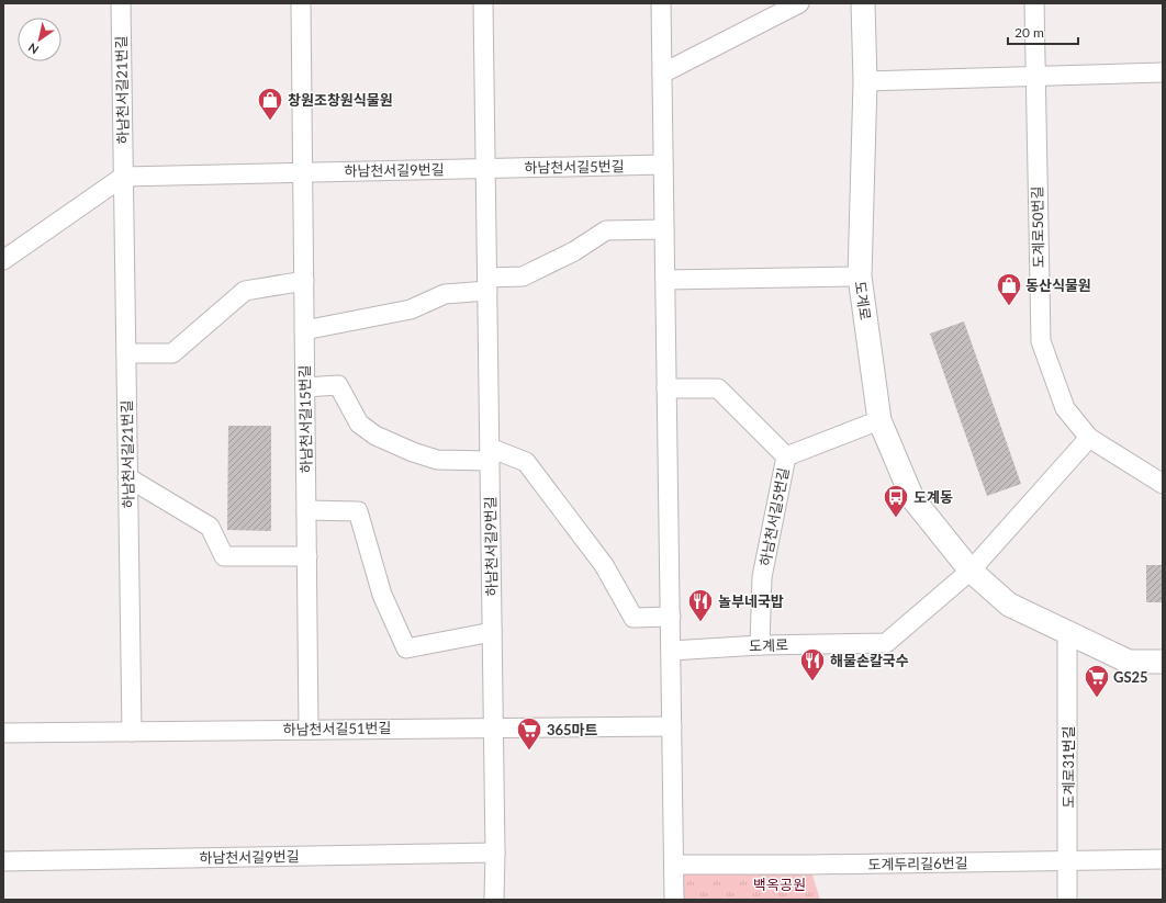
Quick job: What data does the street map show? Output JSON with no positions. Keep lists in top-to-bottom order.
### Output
{
  "streets": {
    "street": [
      "하남천서길21번길",
      "하남천서길5번길",
      "하남천서길9번길",
      "도계로50번길",
      "도계로",
      "하남천서길15번길",
      "하남천서길51번길",
      "도계로31번길",
      "도계두리길6번길"
    ]
  },
  "crossings": [
    ["하남천서길21번길", "하남천서길51번길"],
    ["하남천서길5번길", "하남천서길9번길"],
    ["하남천서길5번길", "도계로"],
    ["하남천서길9번길", "하남천서길15번길"],
    ["하남천서길9번길", "하남천서길51번길"],
    ["도계로", "도계로31번길"],
    ["하남천서길15번길", "하남천서길51번길"],
    ["도계로31번길", "도계두리길6번길"]
  ],
  "parks": ["백옥공원"],
  "places": {
    "shop": ["창원조창원식물원", "동산식물원"],
    "bus stop": ["도계동"],
    "restaurant": ["놀부네국밥", "해물손칼국수"],
    "supermarket": ["GS25", "365마트"]
  },
  "scale_bar": "20 m",
  "north": "bottom left"
}
